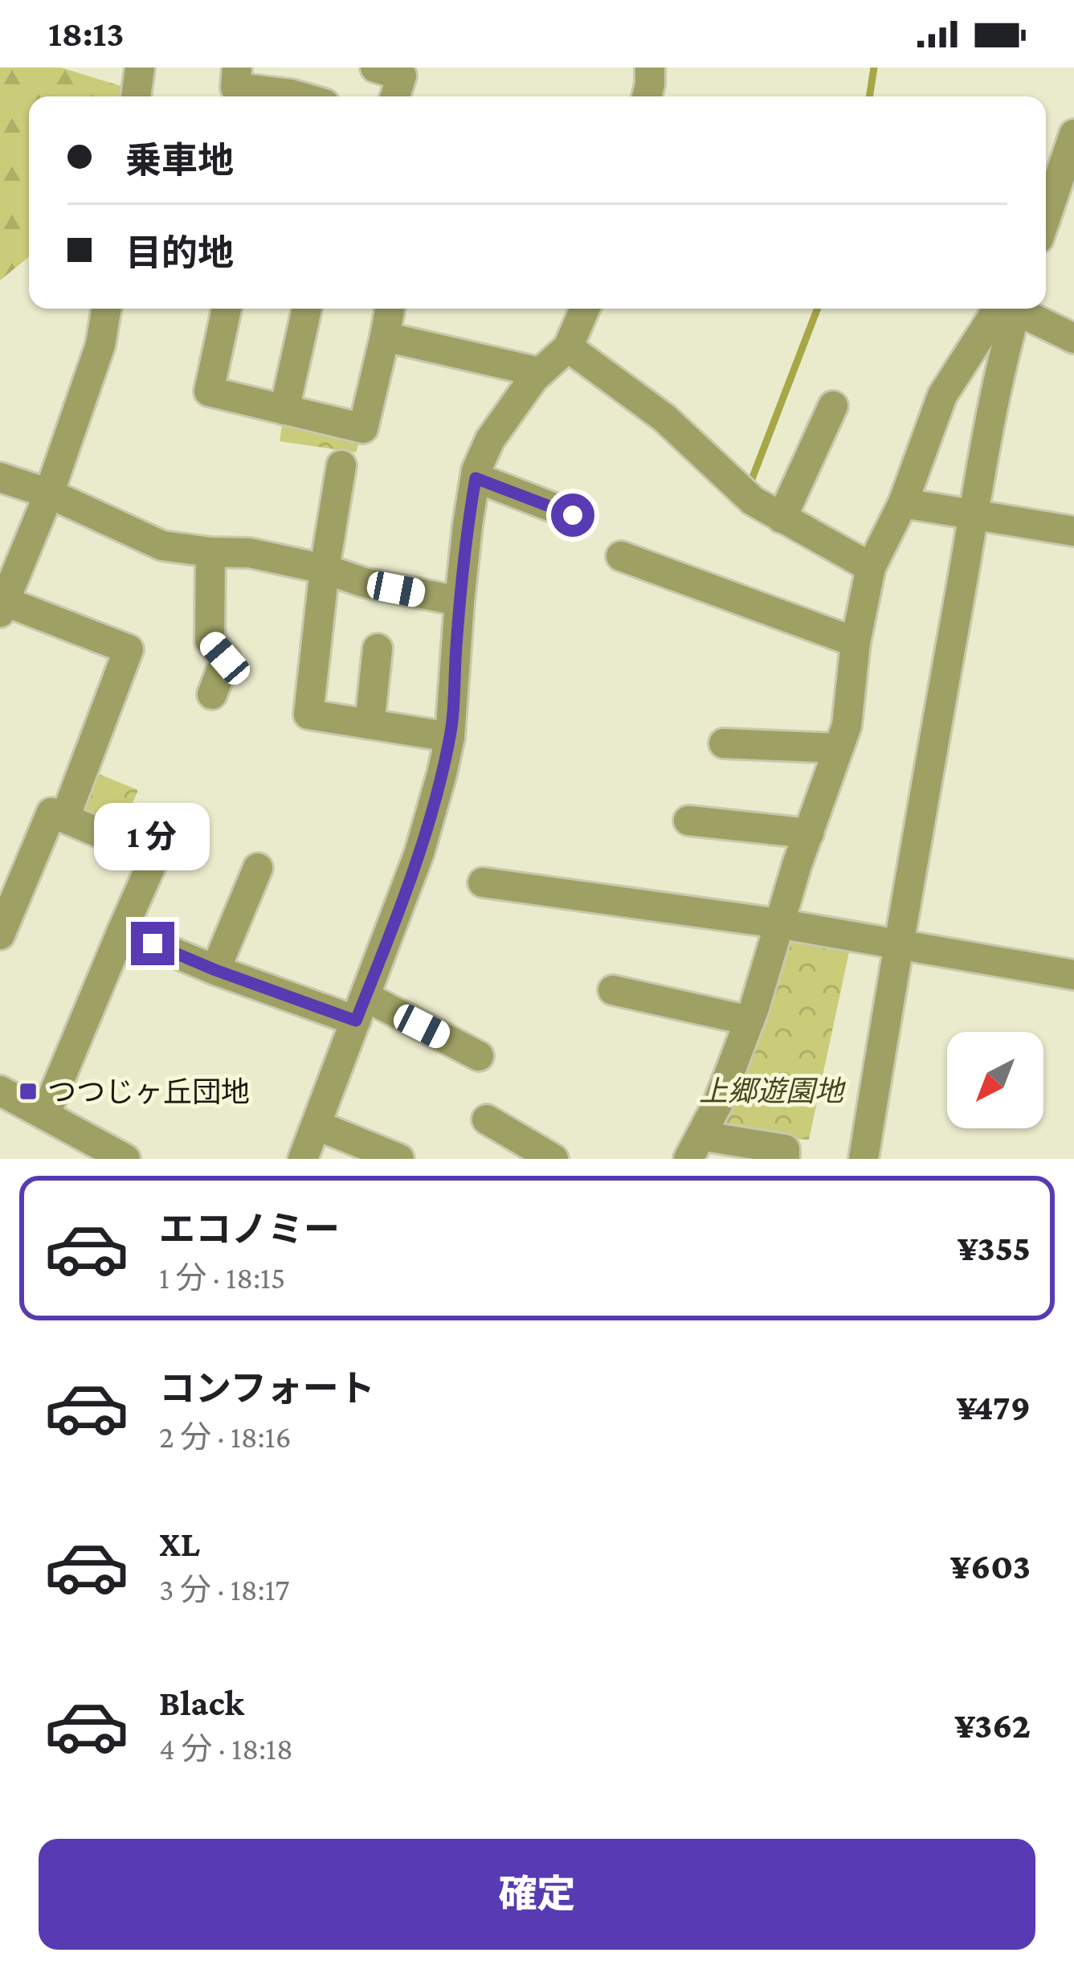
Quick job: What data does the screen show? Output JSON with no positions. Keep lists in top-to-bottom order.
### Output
{
  "parks": ["上郷遊園地"],
  "places": {
    "transit": ["つつじヶ丘団地"]
  },
  "north": "bottom left",
  "page": {
    "status": "18:13",
    "banner": ["乗車地", "目的地"],
    "bubble": "1 分",
    "list": [
      {
        "name": "エコノミー",
        "note": "1 分 · 18:15",
        "value": "¥355"
      },
      {
        "name": "コンフォート",
        "note": "2 分 · 18:16",
        "value": "¥479"
      },
      {
        "name": "XL",
        "note": "3 分 · 18:17",
        "value": "¥603"
      },
      {
        "name": "Black",
        "note": "4 分 · 18:18",
        "value": "¥362"
      }
    ],
    "buttons": "確定"
  }
}
